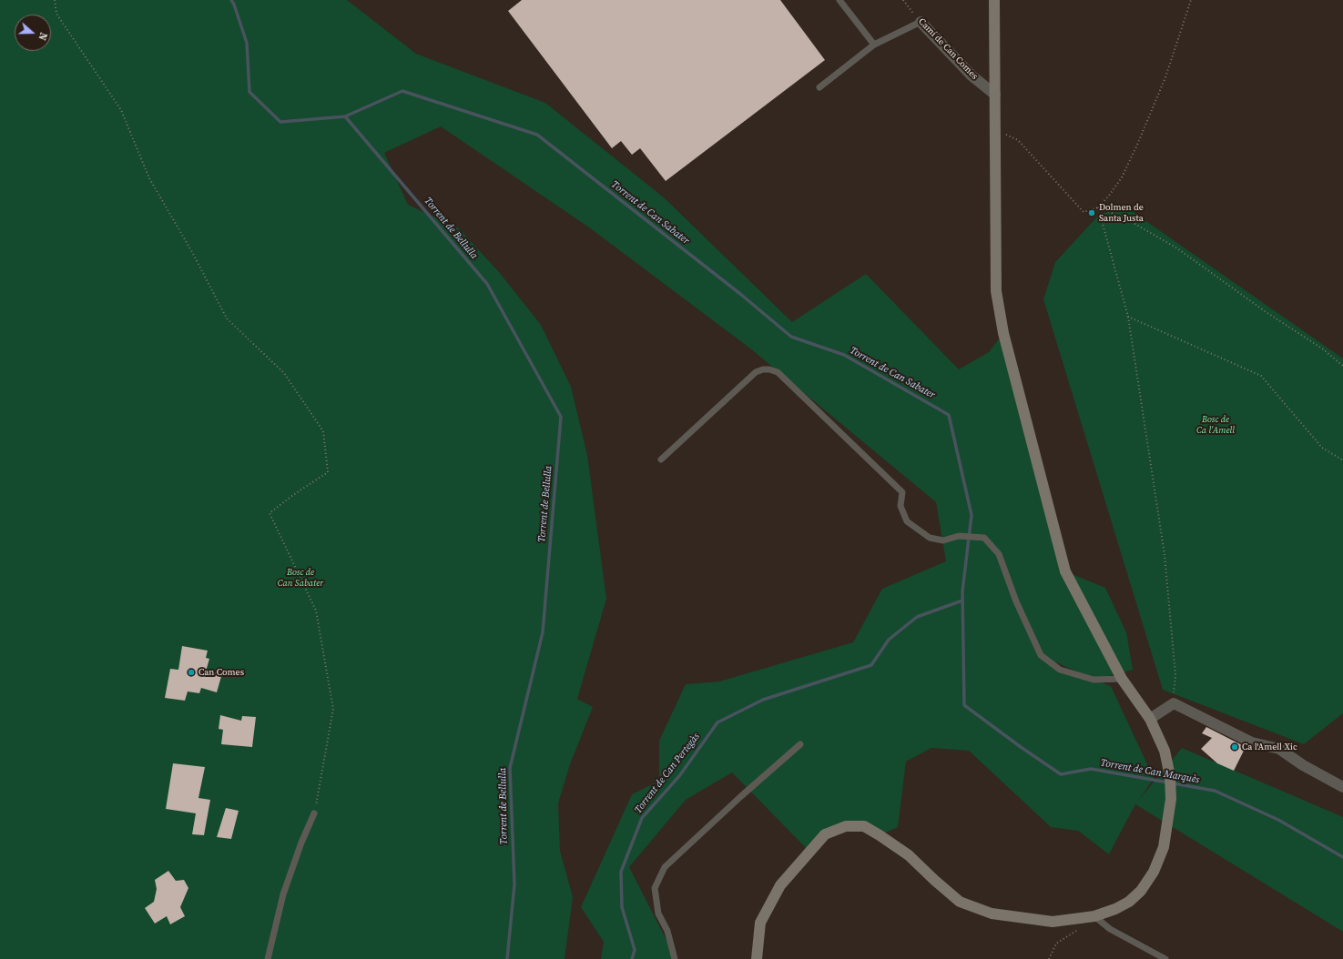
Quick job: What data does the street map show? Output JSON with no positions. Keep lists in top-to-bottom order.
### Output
{
  "streets": {
    "street": ["Camí de Can Comes"]
  },
  "water": [
    "Torrent de Can Sabater",
    "Torrent de Bellulla",
    "Torrent de Can Marquès",
    "Torrent de Can Pertegàs"
  ],
  "parks": ["Bosc de Ca l'Amell", "Bosc de Can Sabater"],
  "places": ["Dolmen de Santa Justa", "Can Comes", "Ca l'Amell Xic"],
  "north": "right"
}
